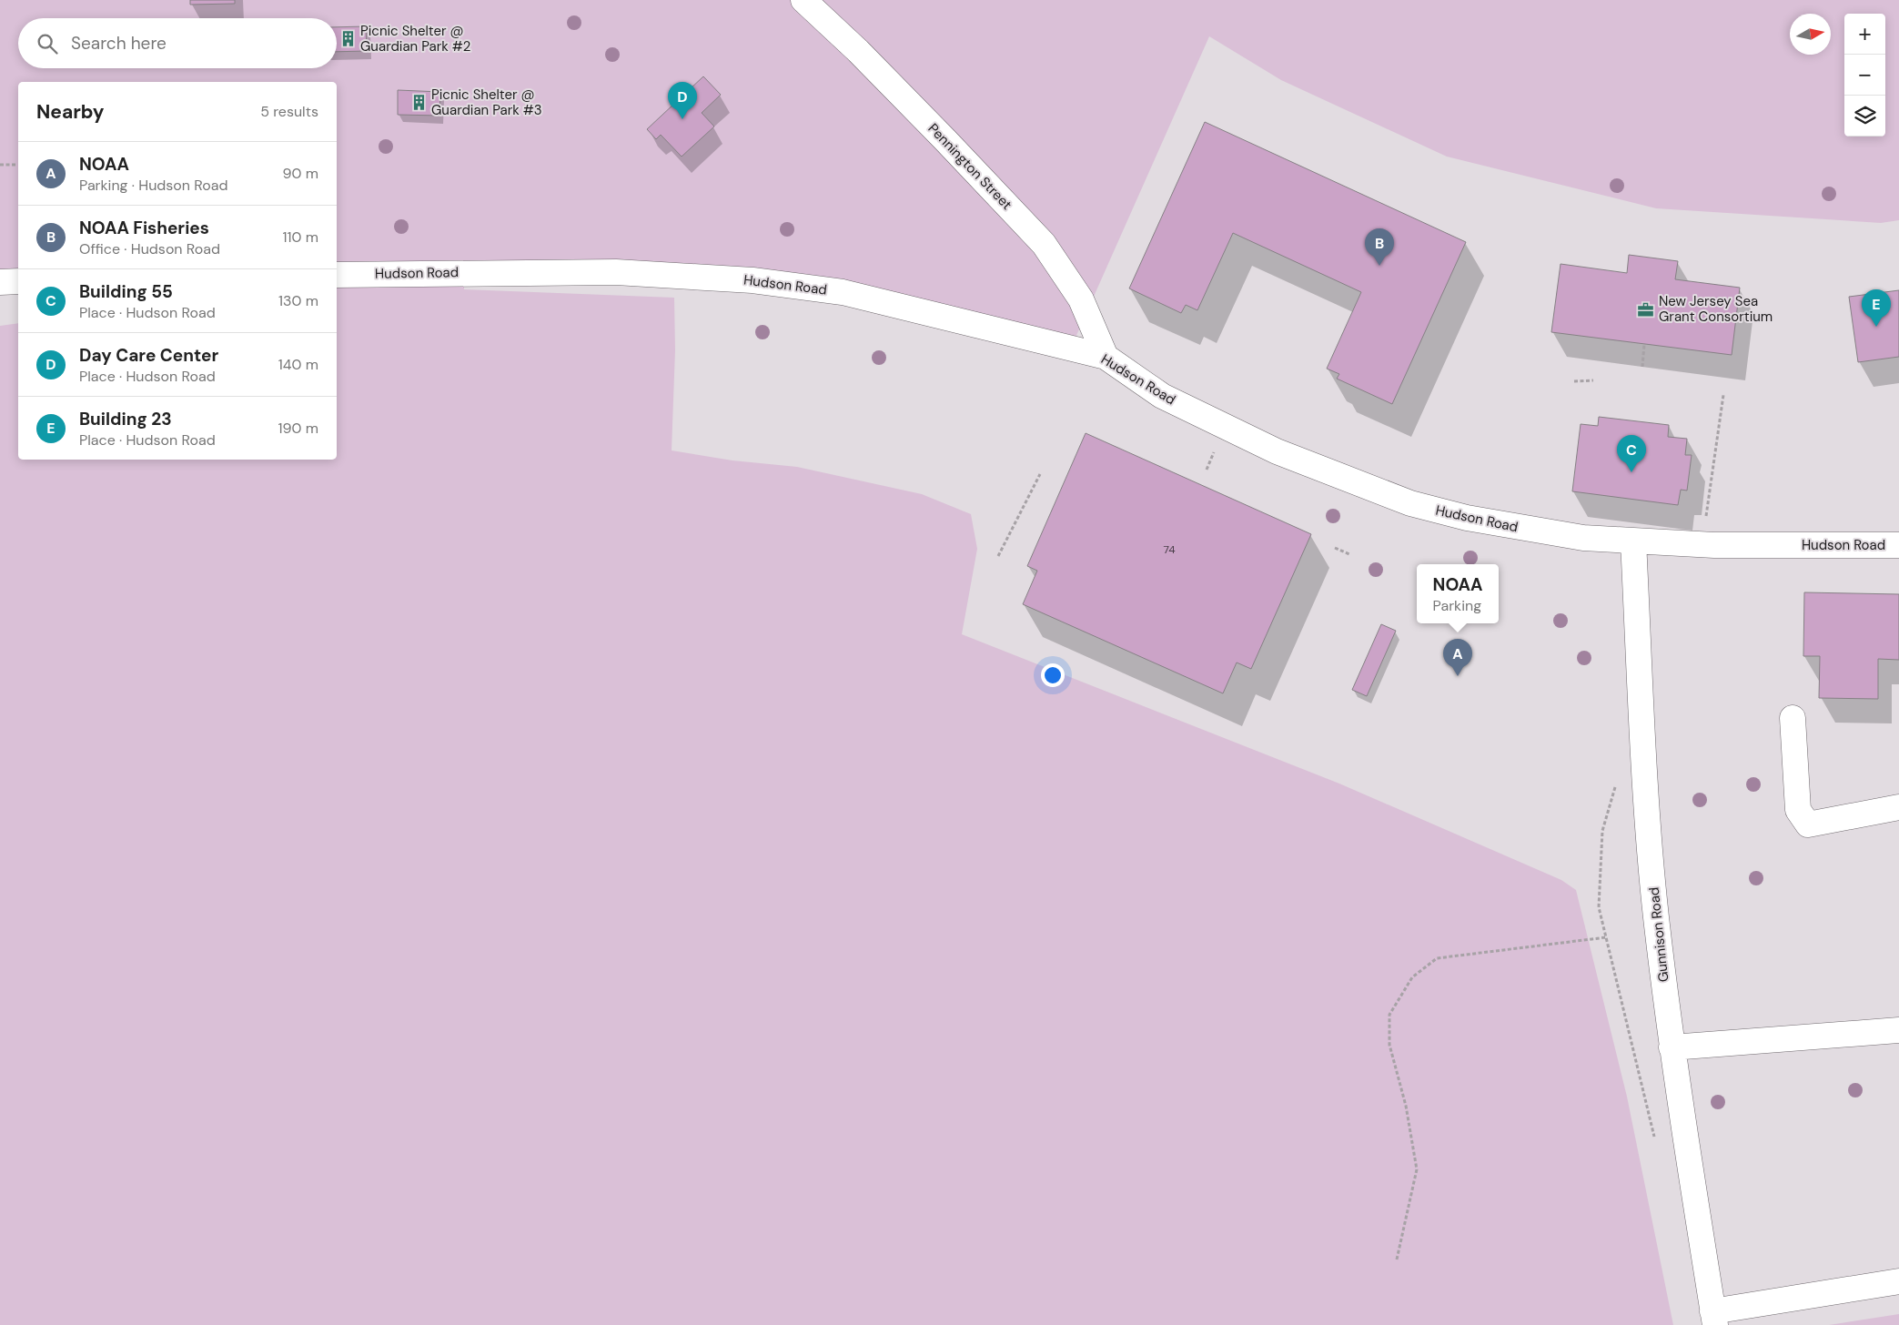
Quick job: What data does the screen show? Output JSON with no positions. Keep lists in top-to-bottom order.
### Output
{
  "streets": {
    "street": ["Pennington Street", "Hudson Road", "Gunnison Road"]
  },
  "crossings": [
    ["Pennington Street", "Hudson Road"],
    ["Hudson Road", "Gunnison Road"]
  ],
  "places": {
    "building": ["Picnic Shelter @ Guardian Park #2", "Picnic Shelter @ Guardian Park #3"],
    "office": ["New Jersey Sea Grant Consortium"]
  },
  "house_numbers": ["74"],
  "north": "right",
  "page": {
    "map_buttons": ["+", "−"],
    "search": "Search here",
    "pins": [
      "D",
      "B",
      "E",
      "C",
      "A"
    ],
    "heading": ["Nearby", "5 results"],
    "list": [
      {
        "mark": "A",
        "name": "NOAA",
        "note": "Parking · Hudson Road",
        "value": "90 m"
      },
      {
        "mark": "B",
        "name": "NOAA Fisheries",
        "note": "Office · Hudson Road",
        "value": "110 m"
      },
      {
        "mark": "C",
        "name": "Building 55",
        "note": "Place · Hudson Road",
        "value": "130 m"
      },
      {
        "mark": "D",
        "name": "Day Care Center",
        "note": "Place · Hudson Road",
        "value": "140 m"
      },
      {
        "mark": "E",
        "name": "Building 23",
        "note": "Place · Hudson Road",
        "value": "190 m"
      }
    ],
    "popup": ["NOAA", "Parking"]
  }
}
